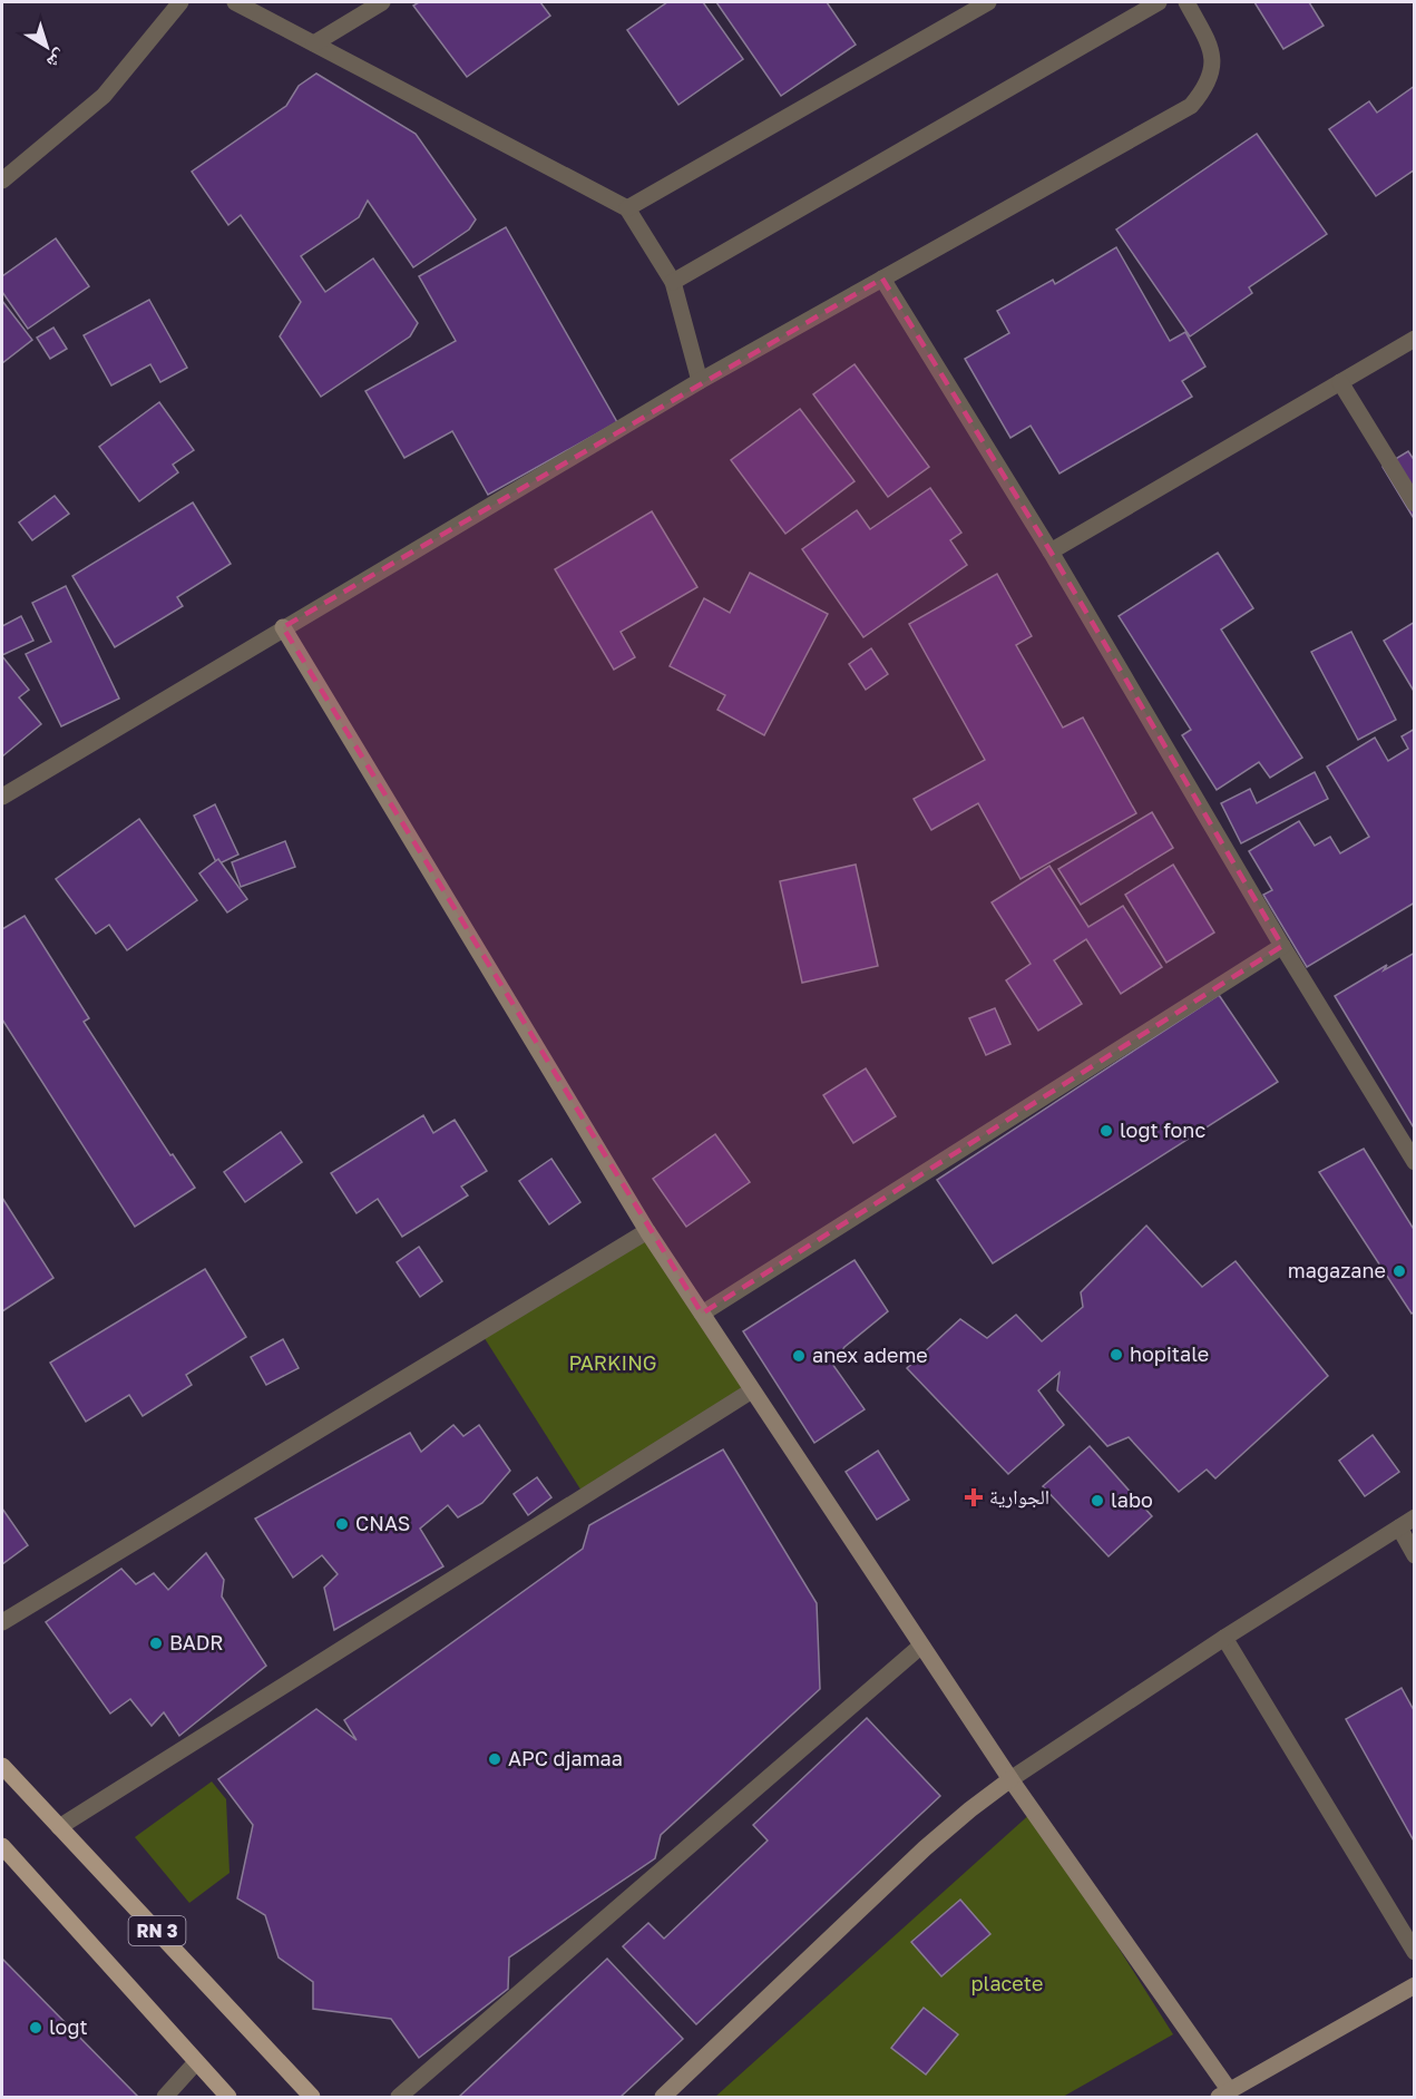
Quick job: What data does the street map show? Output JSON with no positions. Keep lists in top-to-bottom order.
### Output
{
  "streets": {
    "main road": ["RN 3"]
  },
  "parks": ["PARKING", "placete"],
  "places": {
    "other": [
      "logt fonc",
      "magazane",
      "hopitale",
      "anex ademe",
      "labo",
      "CNAS",
      "BADR",
      "APC djamaa",
      "logt"
    ],
    "health": ["الجوارية"]
  },
  "north": "bottom right"
}
